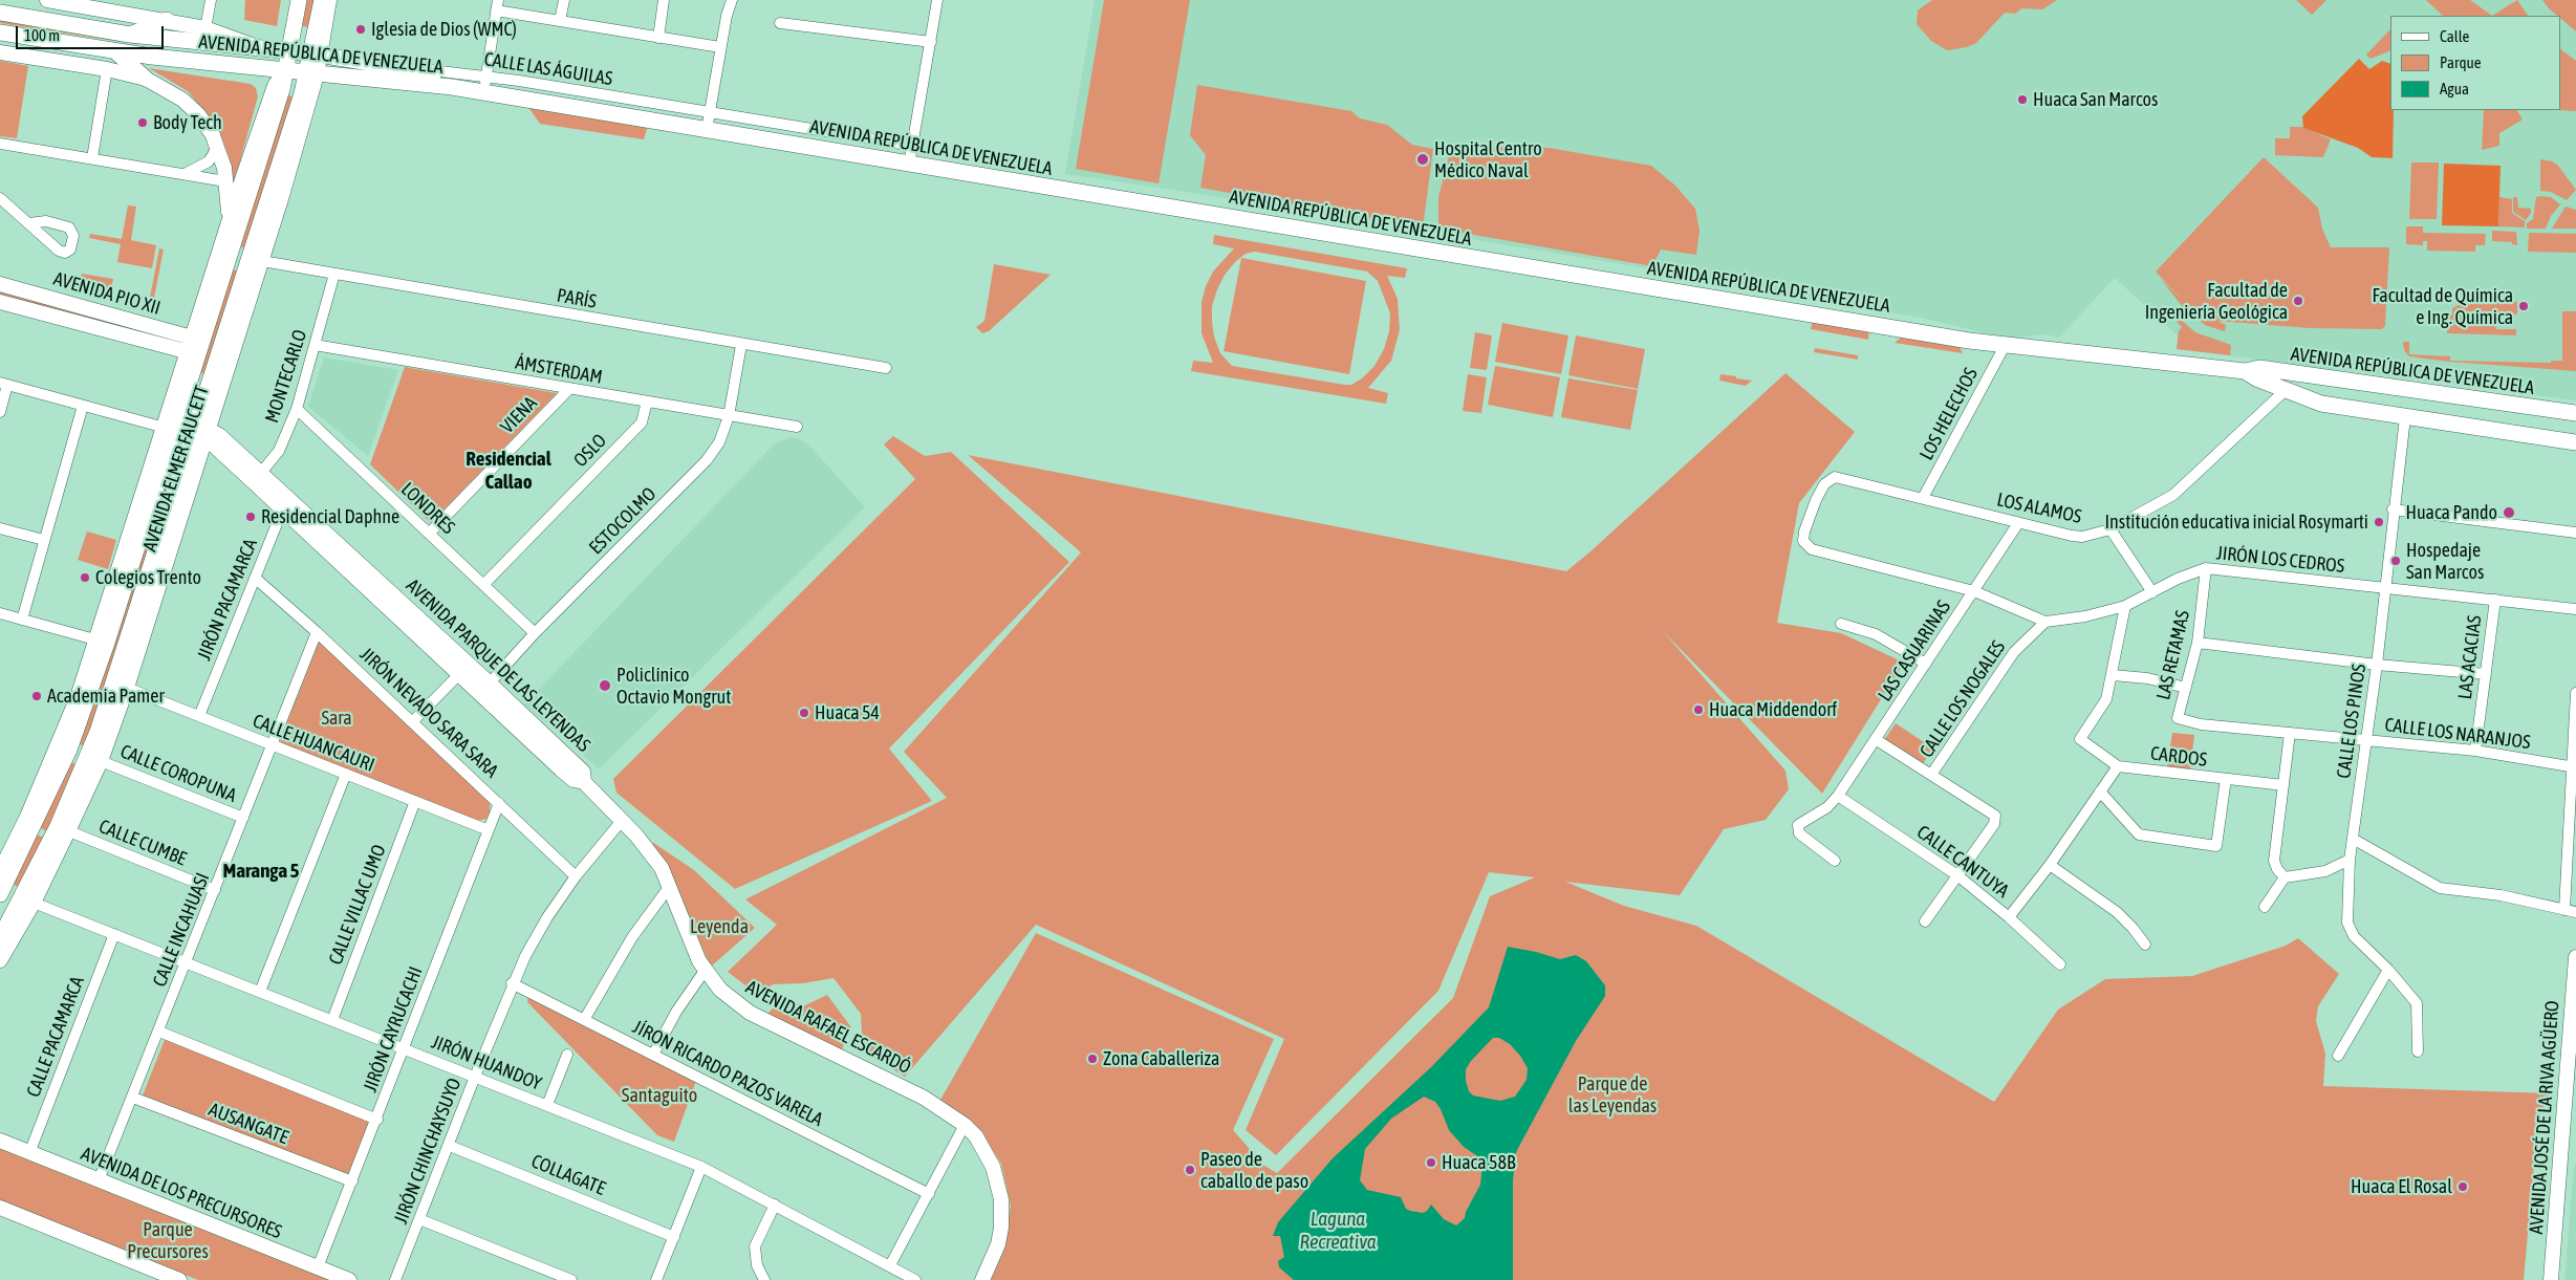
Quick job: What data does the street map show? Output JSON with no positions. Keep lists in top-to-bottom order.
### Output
{
  "streets": {
    "main road": [
      "AVENIDA REPÚBLICA DE VENEZUELA",
      "AVENIDA PIO XII",
      "AVENIDA ELMER FAUCETT",
      "AVENIDA PARQUE DE LAS LEYENDAS",
      "AVENIDA RAFAEL ESCARDÓ",
      "AVENIDA JOSÉ DE LA RIVA AGÜERO",
      "AVENIDA DE LOS PRECURSORES"
    ],
    "street": [
      "CALLE LAS ÁGUILAS",
      "PARÍS",
      "ÁMSTERDAM",
      "MONTECARLO",
      "LOS HELECHOS",
      "VIENA",
      "OSLO",
      "LONDRES",
      "LOS ALAMOS",
      "ESTOCOLMO",
      "JIRÓN LOS CEDROS",
      "JIRÓN PACAMARCA",
      "LAS CASUARINAS",
      "LAS RETAMAS",
      "LAS ACACIAS",
      "CALLE LOS NOGALES",
      "JIRÓN NEVADO SARA SARA",
      "CALLE LOS PINOS",
      "CALLE LOS NARANJOS",
      "CALLE HUANCAURI",
      "CARDOS",
      "CALLE COROPUNA",
      "CALLE CUMBE",
      "CALLE CANTUYA",
      "CALLE VILLAC UMO",
      "CALLE INCAHUASI",
      "JIRÓN CAYRUCACHI",
      "CALLE PACAMARCA",
      "JIRÓN HUANDOY",
      "JÍRON RICARDO PAZOS VARELA",
      "AUSANGATE",
      "JIRÓN CHINCHAYSUYO",
      "COLLAGATE"
    ]
  },
  "crossings": [
    ["AVENIDA REPÚBLICA DE VENEZUELA", "CALLE LAS ÁGUILAS"],
    ["AVENIDA REPÚBLICA DE VENEZUELA", "LOS HELECHOS"],
    ["AVENIDA REPÚBLICA DE VENEZUELA", "AVENIDA ELMER FAUCETT"],
    ["AVENIDA REPÚBLICA DE VENEZUELA", "LOS ALAMOS"],
    ["AVENIDA REPÚBLICA DE VENEZUELA", "CALLE LOS PINOS"],
    ["AVENIDA PIO XII", "AVENIDA ELMER FAUCETT"],
    ["PARÍS", "MONTECARLO"],
    ["PARÍS", "AVENIDA ELMER FAUCETT"],
    ["PARÍS", "ESTOCOLMO"],
    ["ÁMSTERDAM", "MONTECARLO"],
    ["ÁMSTERDAM", "VIENA"],
    ["ÁMSTERDAM", "OSLO"],
    ["ÁMSTERDAM", "ESTOCOLMO"],
    ["MONTECARLO", "LONDRES"],
    ["MONTECARLO", "AVENIDA PARQUE DE LAS LEYENDAS"],
    ["LOS HELECHOS", "LOS ALAMOS"],
    ["VIENA", "LONDRES"],
    ["OSLO", "LONDRES"],
    ["AVENIDA ELMER FAUCETT", "AVENIDA PARQUE DE LAS LEYENDAS"],
    ["AVENIDA ELMER FAUCETT", "CALLE HUANCAURI"],
    ["AVENIDA ELMER FAUCETT", "CALLE COROPUNA"],
    ["AVENIDA ELMER FAUCETT", "CALLE CUMBE"],
    ["AVENIDA ELMER FAUCETT", "JIRÓN HUANDOY"],
    ["LONDRES", "ESTOCOLMO"],
    ["LOS ALAMOS", "LAS CASUARINAS"],
    ["ESTOCOLMO", "AVENIDA PARQUE DE LAS LEYENDAS"],
    ["JIRÓN LOS CEDROS", "LAS RETAMAS"],
    ["JIRÓN LOS CEDROS", "LAS ACACIAS"],
    ["JIRÓN LOS CEDROS", "CALLE LOS NOGALES"],
    ["JIRÓN LOS CEDROS", "CALLE LOS PINOS"],
    ["JIRÓN PACAMARCA", "AVENIDA PARQUE DE LAS LEYENDAS"],
    ["JIRÓN PACAMARCA", "JIRÓN NEVADO SARA SARA"],
    ["JIRÓN PACAMARCA", "CALLE HUANCAURI"],
    ["LAS CASUARINAS", "CALLE CANTUYA"],
    ["LAS RETAMAS", "CALLE LOS NARANJOS"],
    ["LAS ACACIAS", "CALLE LOS NARANJOS"],
    ["AVENIDA PARQUE DE LAS LEYENDAS", "AVENIDA RAFAEL ESCARDÓ"],
    ["JIRÓN NEVADO SARA SARA", "CALLE INCAHUASI"],
    ["JIRÓN NEVADO SARA SARA", "JIRÓN CAYRUCACHI"],
    ["JIRÓN NEVADO SARA SARA", "JIRÓN CHINCHAYSUYO"],
    ["CALLE LOS PINOS", "CALLE LOS NARANJOS"],
    ["CALLE HUANCAURI", "CALLE VILLAC UMO"],
    ["CALLE HUANCAURI", "CALLE INCAHUASI"],
    ["CALLE HUANCAURI", "JIRÓN CAYRUCACHI"],
    ["CALLE COROPUNA", "CALLE INCAHUASI"],
    ["CALLE CUMBE", "CALLE INCAHUASI"],
    ["CALLE VILLAC UMO", "JIRÓN HUANDOY"],
    ["CALLE INCAHUASI", "JIRÓN HUANDOY"],
    ["CALLE INCAHUASI", "AUSANGATE"],
    ["CALLE INCAHUASI", "AVENIDA DE LOS PRECURSORES"],
    ["AVENIDA RAFAEL ESCARDÓ", "JIRÓN CHINCHAYSUYO"],
    ["JIRÓN CAYRUCACHI", "JIRÓN HUANDOY"],
    ["JIRÓN CAYRUCACHI", "AUSANGATE"],
    ["JIRÓN CAYRUCACHI", "AVENIDA DE LOS PRECURSORES"],
    ["CALLE PACAMARCA", "JIRÓN HUANDOY"],
    ["CALLE PACAMARCA", "AVENIDA DE LOS PRECURSORES"],
    ["JIRÓN HUANDOY", "JIRÓN CHINCHAYSUYO"],
    ["JÍRON RICARDO PAZOS VARELA", "JIRÓN CHINCHAYSUYO"],
    ["JIRÓN CHINCHAYSUYO", "COLLAGATE"]
  ],
  "districts": ["Residencial Callao", "Maranga 5"],
  "water": ["Laguna Recreativa"],
  "parks": [
    "Sara",
    "Leyenda",
    "Parque de las Leyendas",
    "Santaguito",
    "Parque Precursores"
  ],
  "places": [
    "Iglesia de Dios (WMC)",
    "Huaca San Marcos",
    "Body Tech",
    "Hospital Centro Médico Naval",
    "Facultad de Ingeniería Geológica",
    "Facultad de Química e Ing. Química",
    "Huaca Pando",
    "Residencial Daphne",
    "Institución educativa inicial Rosymarti",
    "Hospedaje San Marcos",
    "Colegios Trento",
    "Policlínico Octavio Mongrut",
    "Academia Pamer",
    "Huaca Middendorf",
    "Huaca 54",
    "Zona Caballeriza",
    "Huaca 58B",
    "Paseo de caballo de paso",
    "Huaca El Rosal"
  ],
  "legend": ["Calle", "Parque", "Agua"],
  "scale_bar": "100 m"
}
